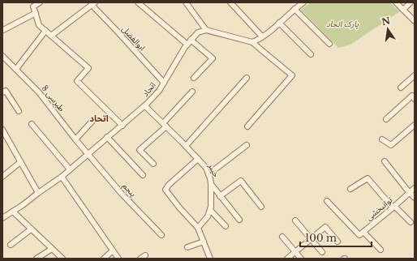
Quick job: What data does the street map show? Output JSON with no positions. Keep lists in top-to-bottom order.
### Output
{
  "streets": {
    "street": [
      "ابوالفضل",
      "اتحاد",
      "طبرسی 8",
      "خیبر",
      "پنجم",
      "توانبخشی"
    ]
  },
  "crossings": [
    ["ابوالفضل", "اتحاد"],
    ["اتحاد", "طبرسی 8"],
    ["اتحاد", "خیبر"],
    ["اتحاد", "پنجم"],
    ["طبرسی 8", "پنجم"]
  ],
  "districts": ["اتحاد"],
  "parks": ["پارک اتحاد"],
  "scale_bar": "100 m",
  "north": "top"
}
